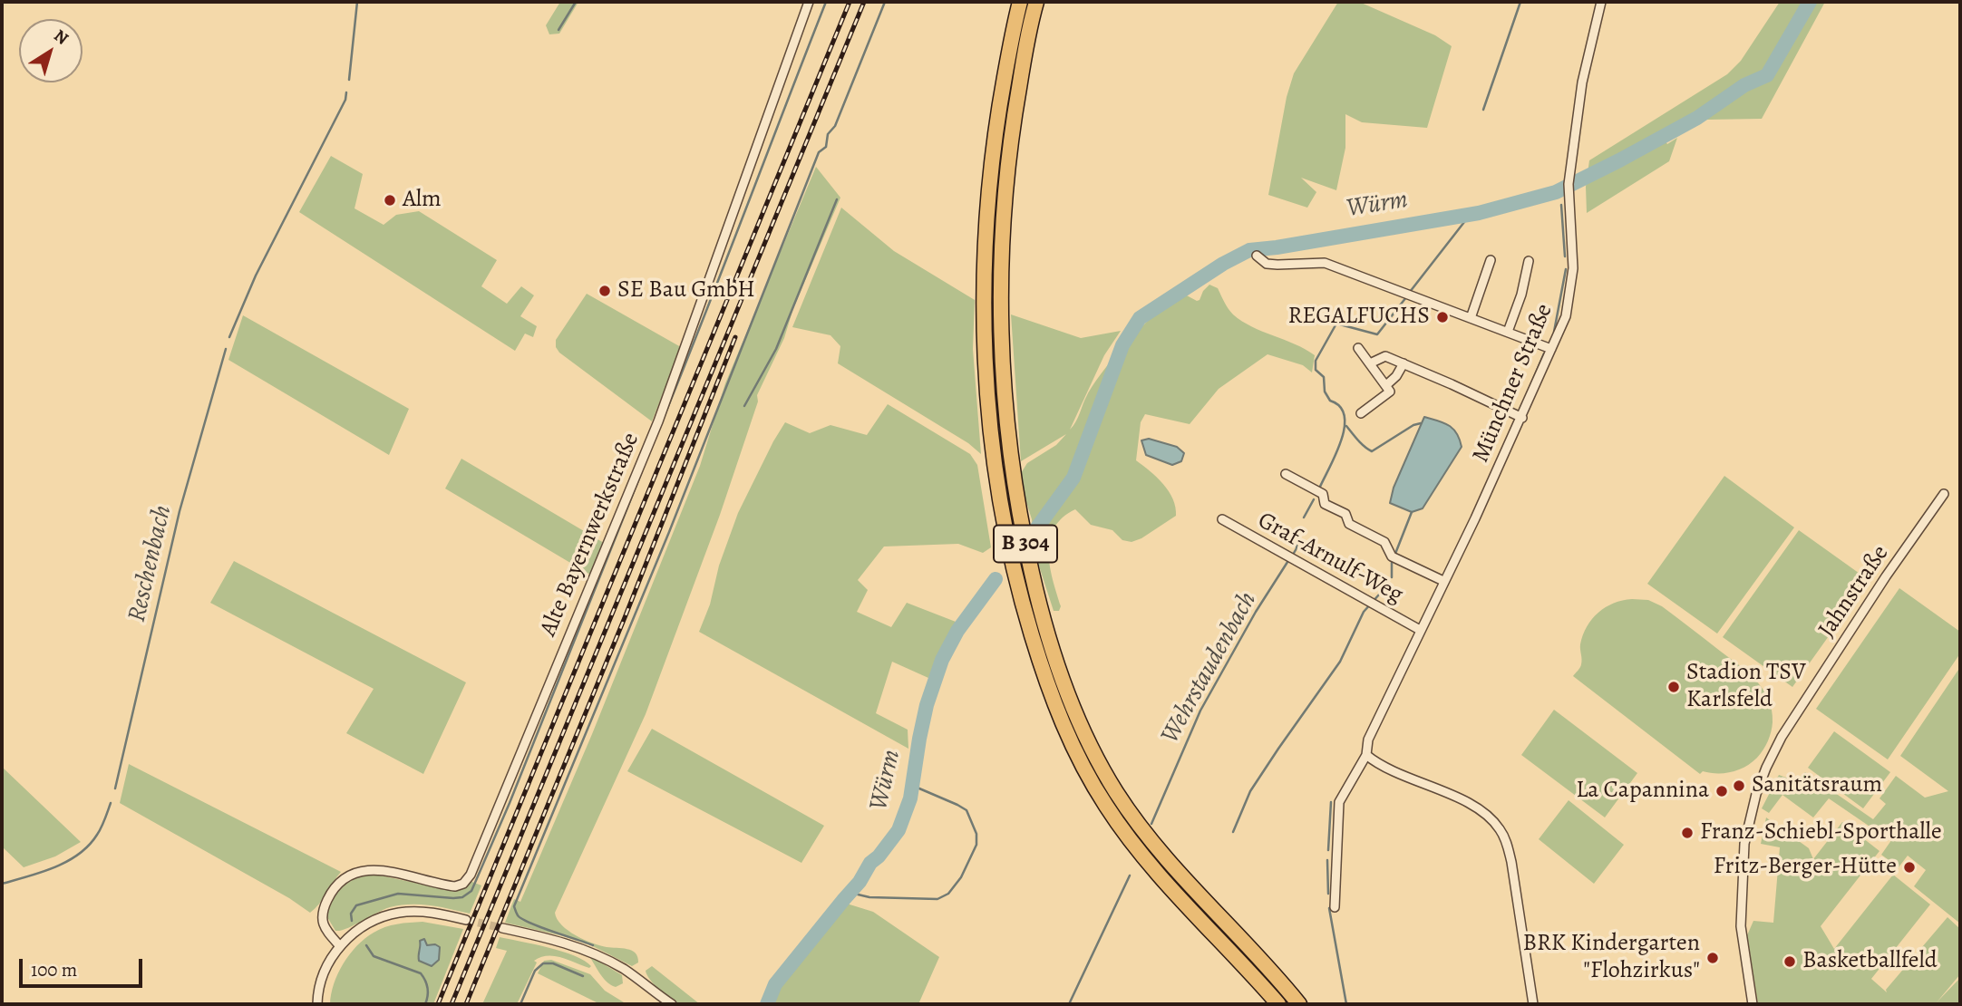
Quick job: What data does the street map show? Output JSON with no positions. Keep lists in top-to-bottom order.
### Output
{
  "streets": {
    "highway": ["B 304"],
    "street": [
      "Münchner Straße",
      "Alte Bayernwerkstraße",
      "Graf-Arnulf-Weg",
      "Jahnstraße"
    ]
  },
  "crossings": [
    ["Münchner Straße", "Graf-Arnulf-Weg"]
  ],
  "water": ["Würm", "Reschenbach", "Wehrstaudenbach"],
  "places": [
    "Alm",
    "SE Bau GmbH",
    "REGALFUCHS",
    "Stadion TSV Karlsfeld",
    "Sanitätsraum",
    "La Capannina",
    "Franz-Schiebl-Sporthalle",
    "Fritz-Berger-Hütte",
    "BRK Kindergarten \"Flohzirkus\"",
    "Basketballfeld"
  ],
  "scale_bar": "100 m",
  "north": "top right"
}
